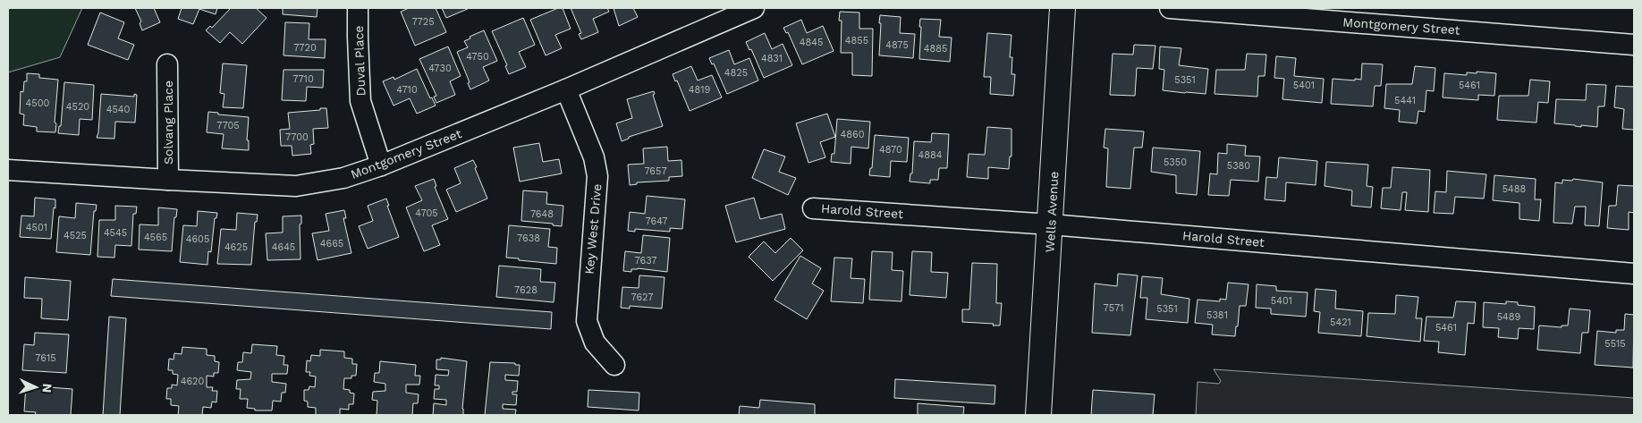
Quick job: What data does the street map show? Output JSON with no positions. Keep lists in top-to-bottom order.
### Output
{
  "streets": {
    "main road": ["Wells Avenue"],
    "street": [
      "Montgomery Street",
      "Duval Place",
      "Solvang Place",
      "Harold Street",
      "Key West Drive"
    ]
  },
  "crossings": [
    ["Montgomery Street", "Duval Place"],
    ["Montgomery Street", "Solvang Place"],
    ["Montgomery Street", "Key West Drive"],
    ["Harold Street", "Wells Avenue"]
  ],
  "house_numbers": [
    "7725",
    "4855",
    "4845",
    "4875",
    "7720",
    "4885",
    "4750",
    "4831",
    "4730",
    "4825",
    "7710",
    "5351",
    "5401",
    "5461",
    "4710",
    "4819",
    "5441",
    "4500",
    "4520",
    "4540",
    "7705",
    "4860",
    "7700",
    "4870",
    "4884",
    "5350",
    "5380",
    "7657",
    "5488",
    "4705",
    "7648",
    "7647",
    "4501",
    "4545",
    "4525",
    "4565",
    "7638",
    "4605",
    "4665",
    "4625",
    "4645",
    "7637",
    "7628",
    "7627",
    "5401",
    "7571",
    "5351",
    "5381",
    "5489",
    "5421",
    "5461",
    "5515",
    "7615",
    "4620"
  ],
  "north": "right"
}
